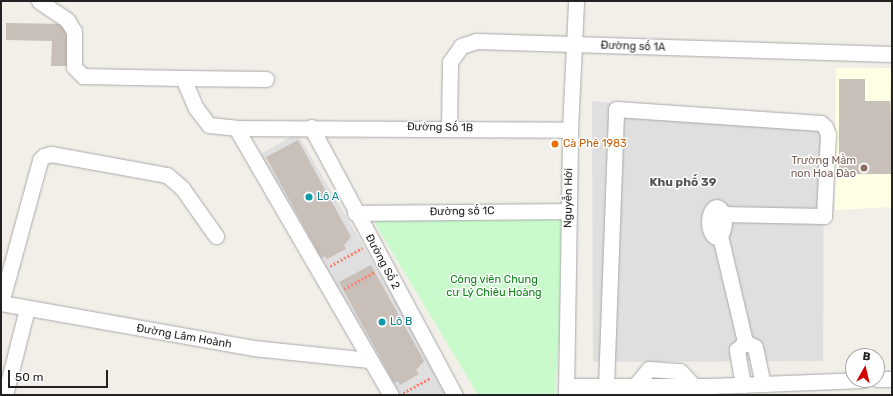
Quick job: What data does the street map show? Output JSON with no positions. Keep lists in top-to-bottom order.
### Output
{
  "streets": {
    "street": [
      "Đường số 1A",
      "Đường Số 1B",
      "Nguyễn Hới",
      "Đường số 1C",
      "Đường Số 2",
      "Đường Lâm Hoành"
    ]
  },
  "crossings": [
    ["Đường số 1A", "Đường Số 1B"],
    ["Đường số 1A", "Nguyễn Hới"],
    ["Đường Số 1B", "Nguyễn Hới"],
    ["Đường Số 1B", "Đường Số 2"],
    ["Nguyễn Hới", "Đường số 1C"],
    ["Đường số 1C", "Đường Số 2"]
  ],
  "districts": ["Khu phố 39"],
  "parks": ["Công viên Chung cư Lý Chiêu Hoàng"],
  "places": [
    "Cà Phê 1983",
    "Trường Mầm non Hoa Đào",
    "Lô A",
    "Lô B"
  ],
  "scale_bar": "50 m",
  "north": "top"
}
